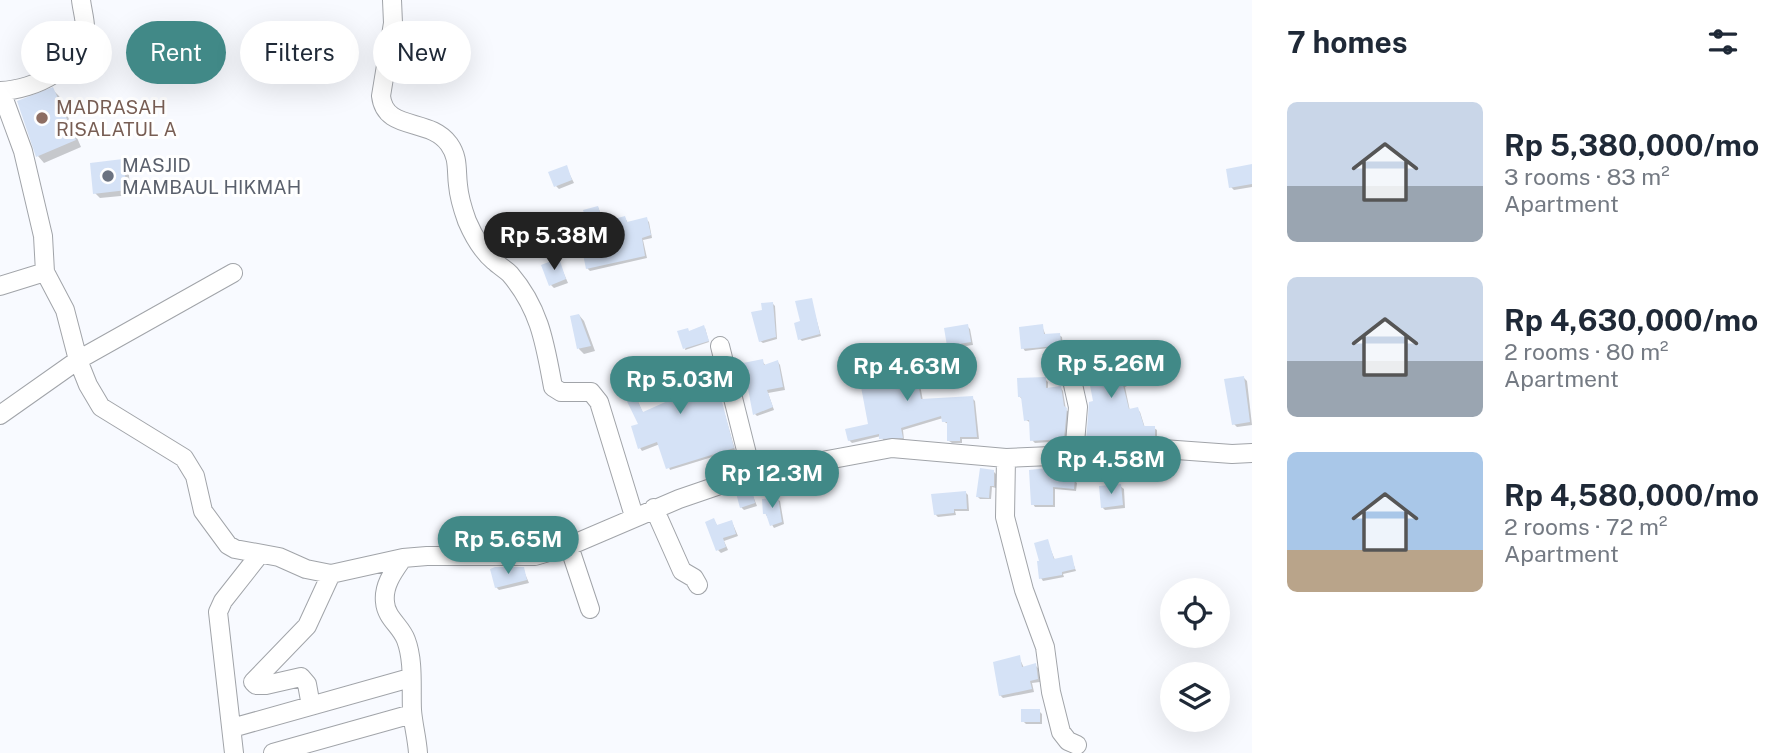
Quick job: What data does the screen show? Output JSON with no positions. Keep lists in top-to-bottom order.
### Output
{
  "places": ["MADRASAH RISALATUL A", "MASJID MAMBAUL HIKMAH"],
  "page": {
    "heading": "7 homes",
    "chip": [
      "Buy",
      "Rent",
      "Filters",
      "New"
    ],
    "list": [
      {
        "name": "Rp 5,380,000/mo",
        "note": "3 rooms · 83 m² · Apartment"
      },
      {
        "name": "Rp 4,630,000/mo",
        "note": "2 rooms · 80 m² · Apartment"
      },
      {
        "name": "Rp 4,580,000/mo",
        "note": "2 rooms · 72 m² · Apartment"
      }
    ],
    "price": [
      "Rp 5.38M",
      "Rp 5.26M",
      "Rp 4.63M",
      "Rp 5.03M",
      "Rp 4.58M",
      "Rp 12.3M",
      "Rp 5.65M"
    ]
  }
}
